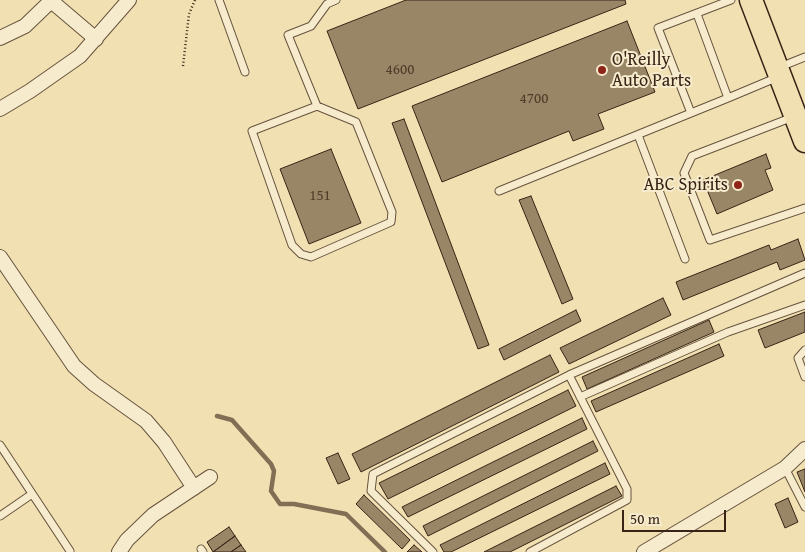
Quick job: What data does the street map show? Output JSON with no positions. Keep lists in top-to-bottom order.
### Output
{
  "places": ["O'Reilly Auto Parts", "ABC Spirits"],
  "house_numbers": ["4600", "4700", "151"],
  "scale_bar": "50 m"
}
